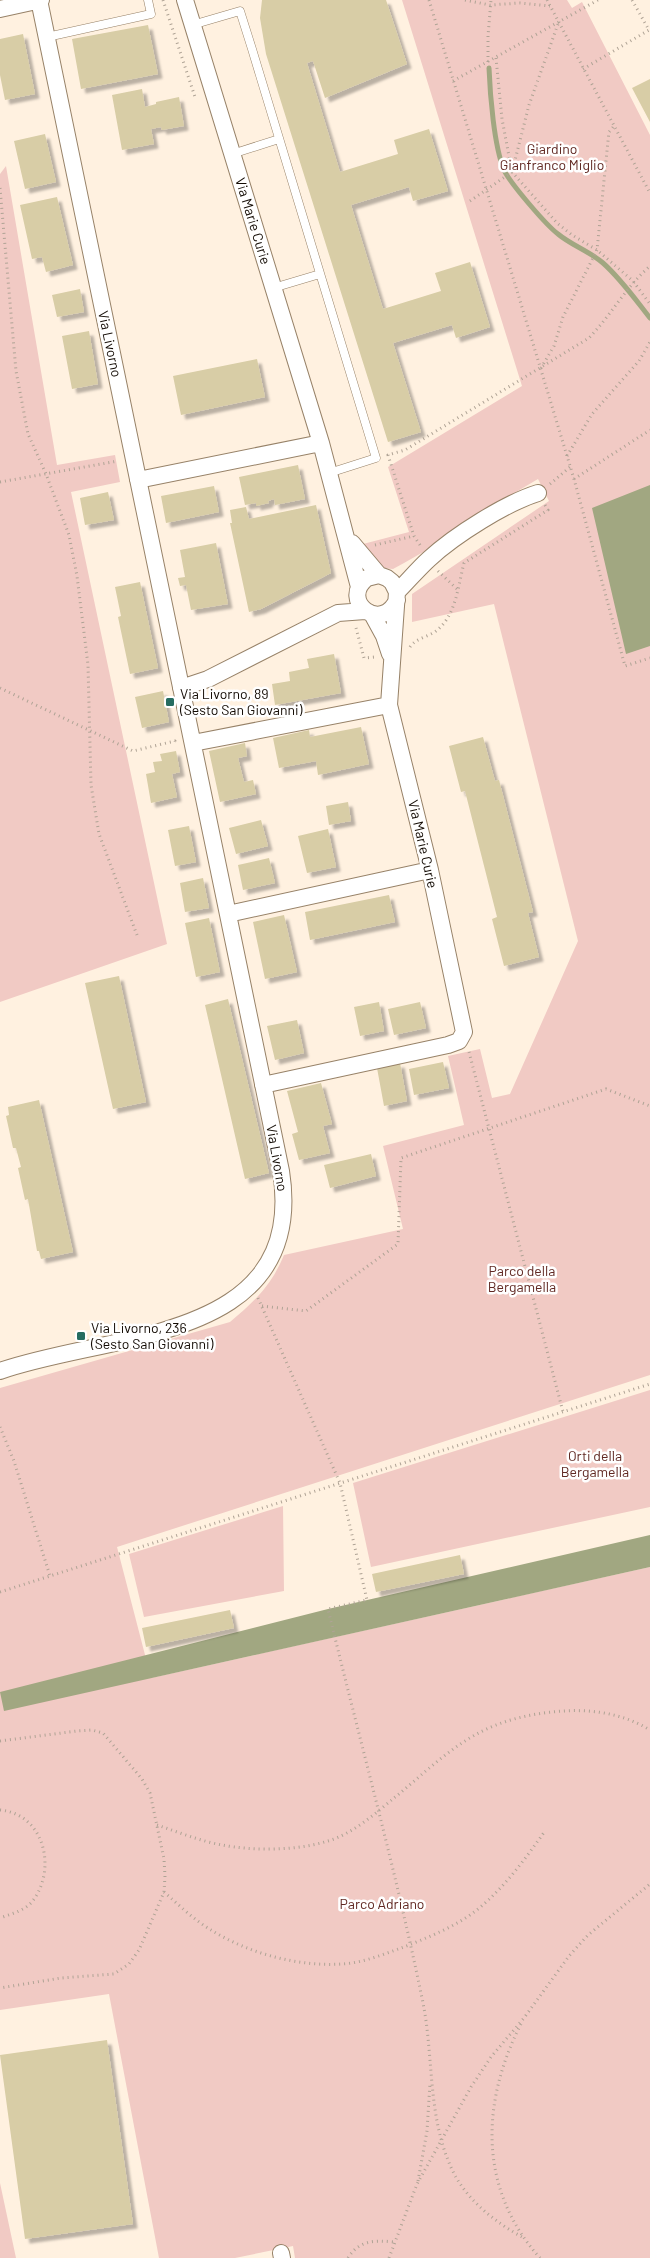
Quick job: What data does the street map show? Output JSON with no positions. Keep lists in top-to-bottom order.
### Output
{
  "streets": {
    "street": ["Via Marie Curie", "Via Livorno"]
  },
  "parks": [
    "Giardino Gianfranco Miglio",
    "Parco della Bergamella",
    "Orti della Bergamella",
    "Parco Adriano"
  ],
  "places": {
    "transit": ["Via Livorno, 89 (Sesto San Giovanni)", "Via Livorno, 236 (Sesto San Giovanni)"]
  }
}
